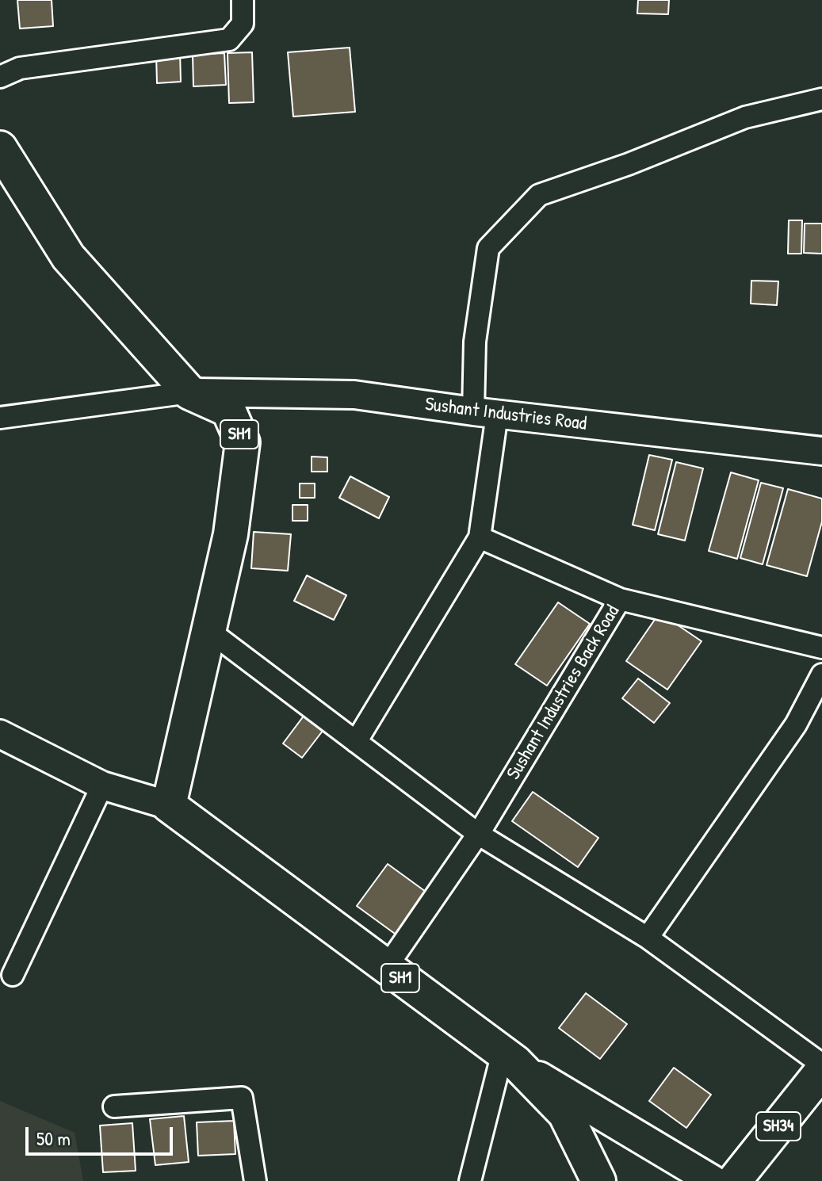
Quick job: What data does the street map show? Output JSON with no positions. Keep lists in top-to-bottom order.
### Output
{
  "streets": {
    "main road": ["SH1", "SH34"],
    "street": ["Sushant Industries Road", "Sushant Industries Back Road"]
  },
  "crossings": [
    ["Sushant Industries Road", "SH1"],
    ["SH1", "Sushant Industries Back Road"]
  ],
  "scale_bar": "50 m"
}
